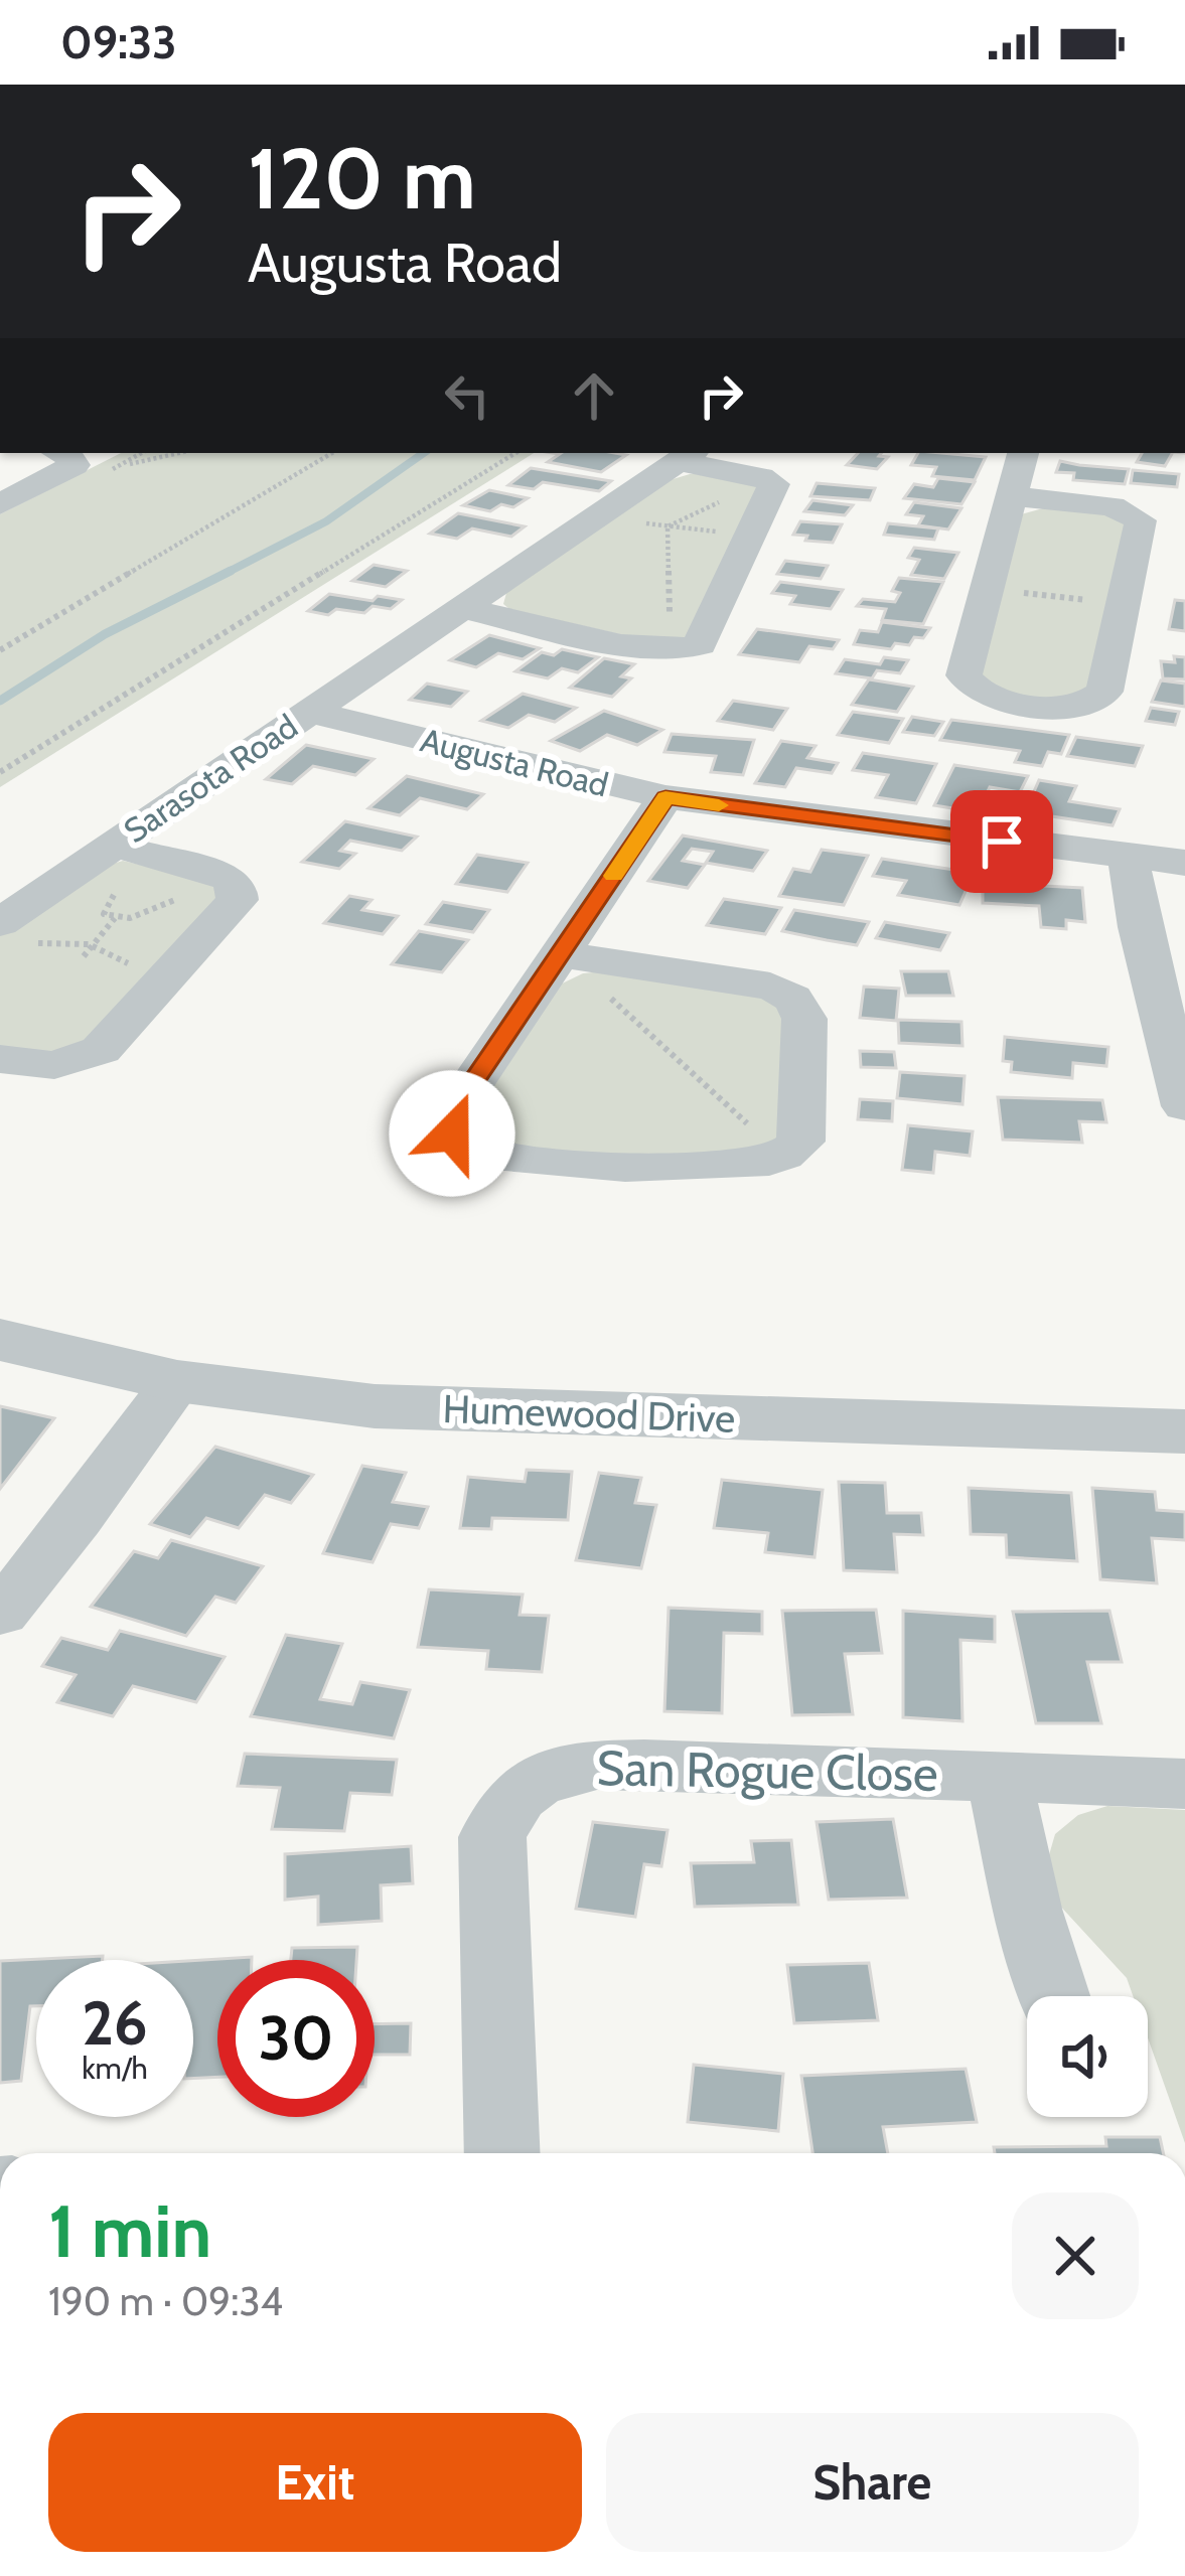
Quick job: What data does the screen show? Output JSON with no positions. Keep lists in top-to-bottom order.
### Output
{
  "streets": {
    "street": [
      "Augusta Road",
      "Sarasota Road",
      "Humewood Drive",
      "San Rogue Close"
    ]
  },
  "crossings": [
    ["Augusta Road", "Sarasota Road"]
  ],
  "page": {
    "status": "09:33",
    "turn": ["120 m", "Augusta Road"],
    "speed": "26 km/h",
    "limit": "30",
    "heading": ["1 min", "190 m · 09:34"],
    "buttons": ["Exit", "Share"]
  }
}
